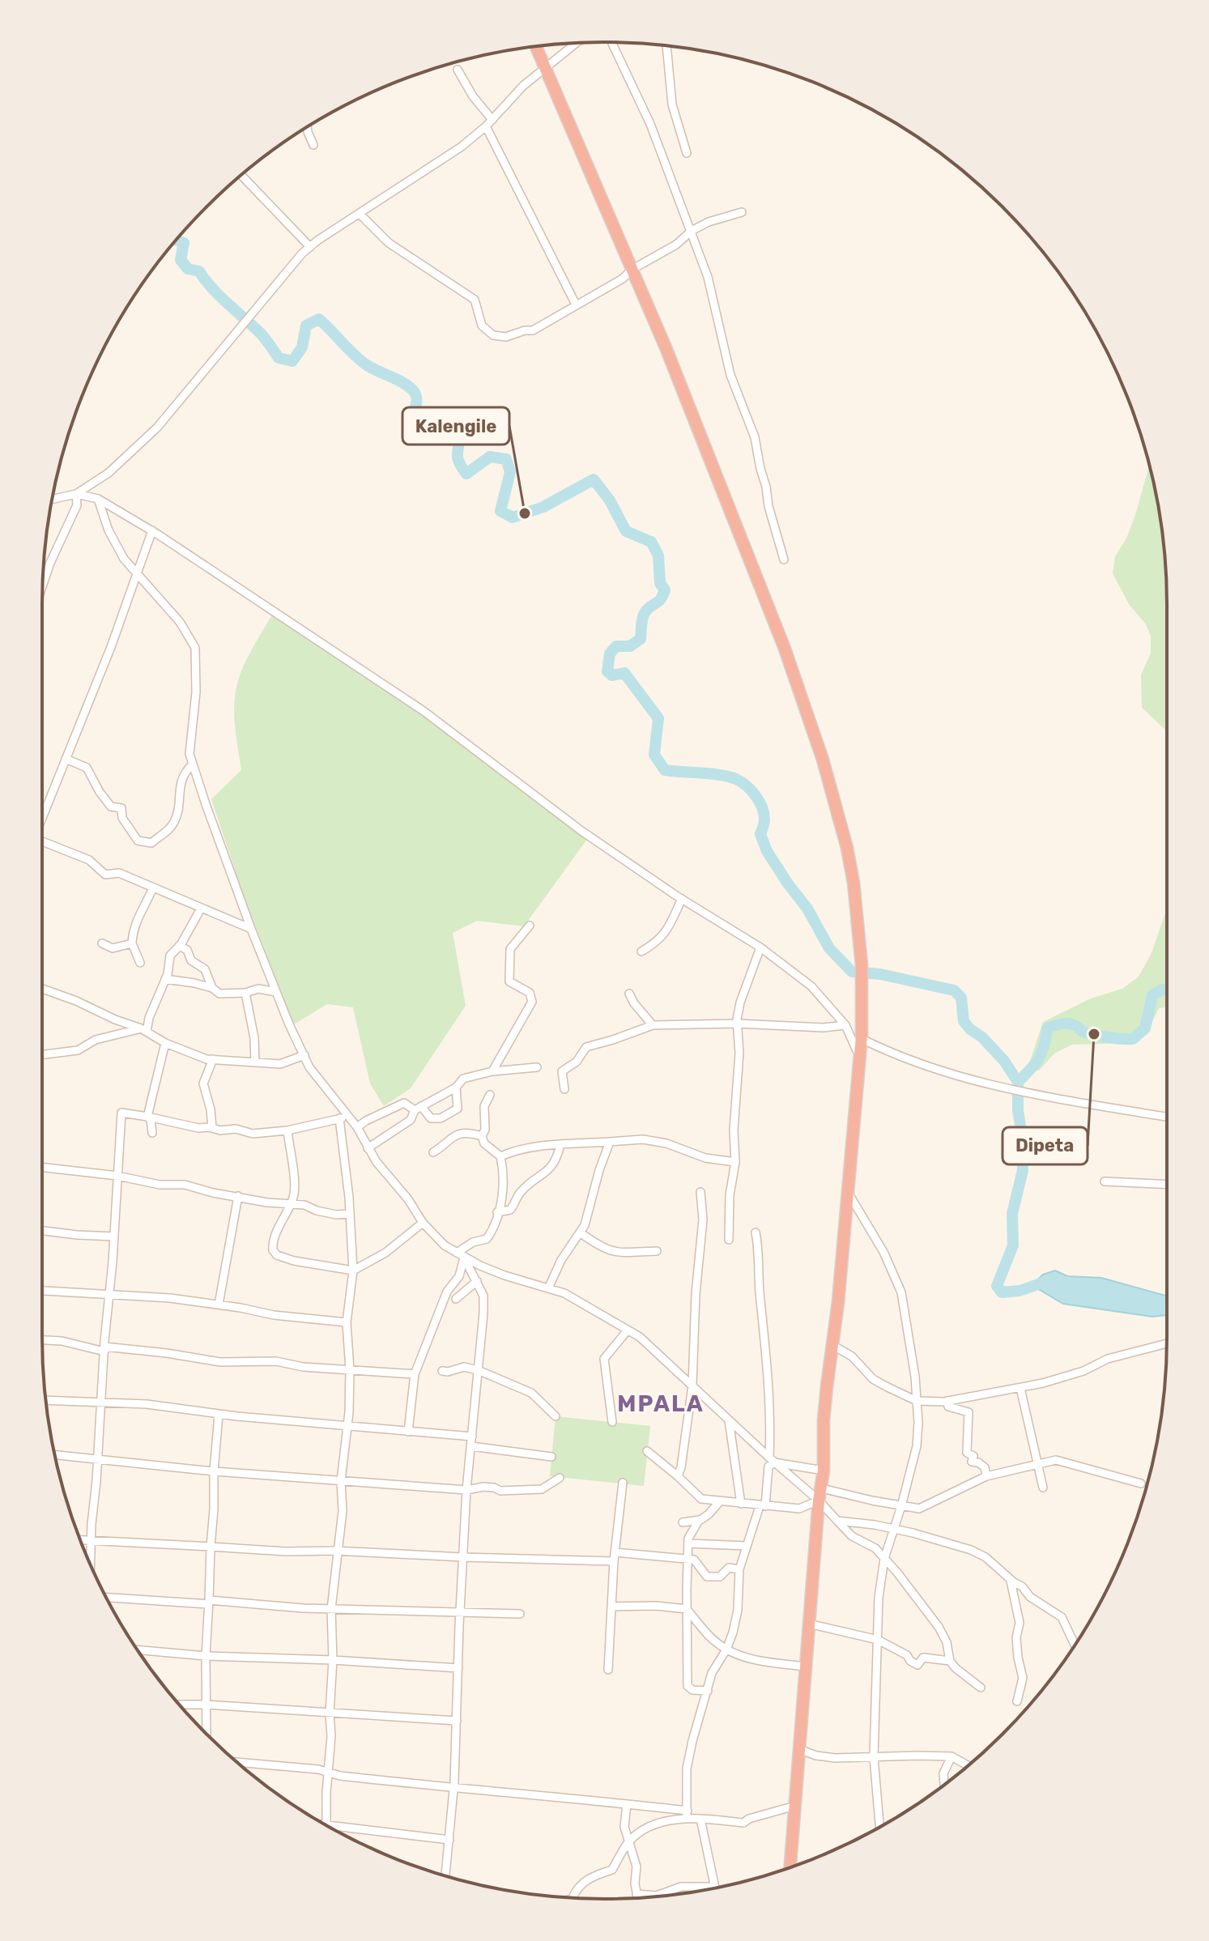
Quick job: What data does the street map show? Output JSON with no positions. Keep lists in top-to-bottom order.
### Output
{
  "districts": ["MPALA"],
  "places": ["Kalengile", "Dipeta"]
}
